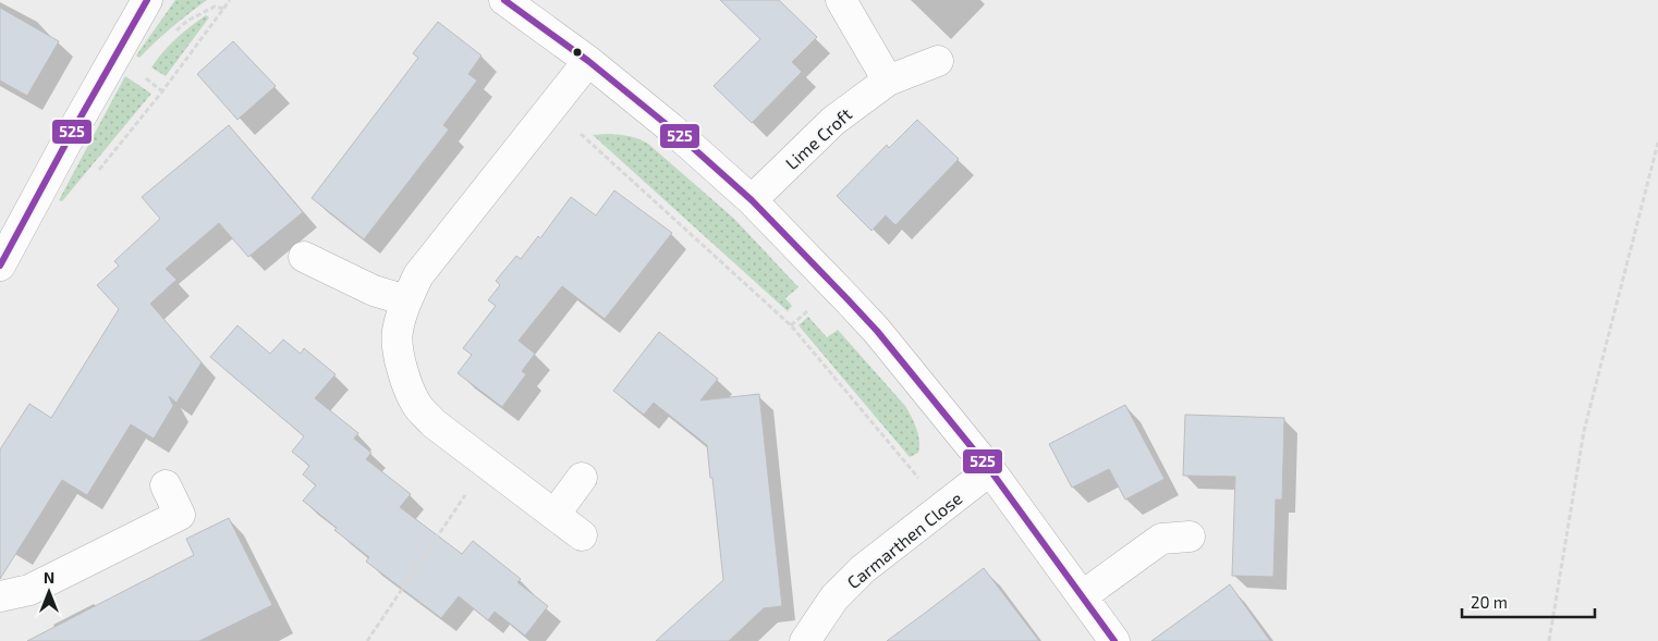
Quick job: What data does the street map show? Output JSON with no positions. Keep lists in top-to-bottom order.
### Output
{
  "streets": {
    "street": ["Lime Croft", "Carmarthen Close"]
  },
  "lines": ["transit line 525"],
  "scale_bar": "20 m",
  "north": "top"
}
